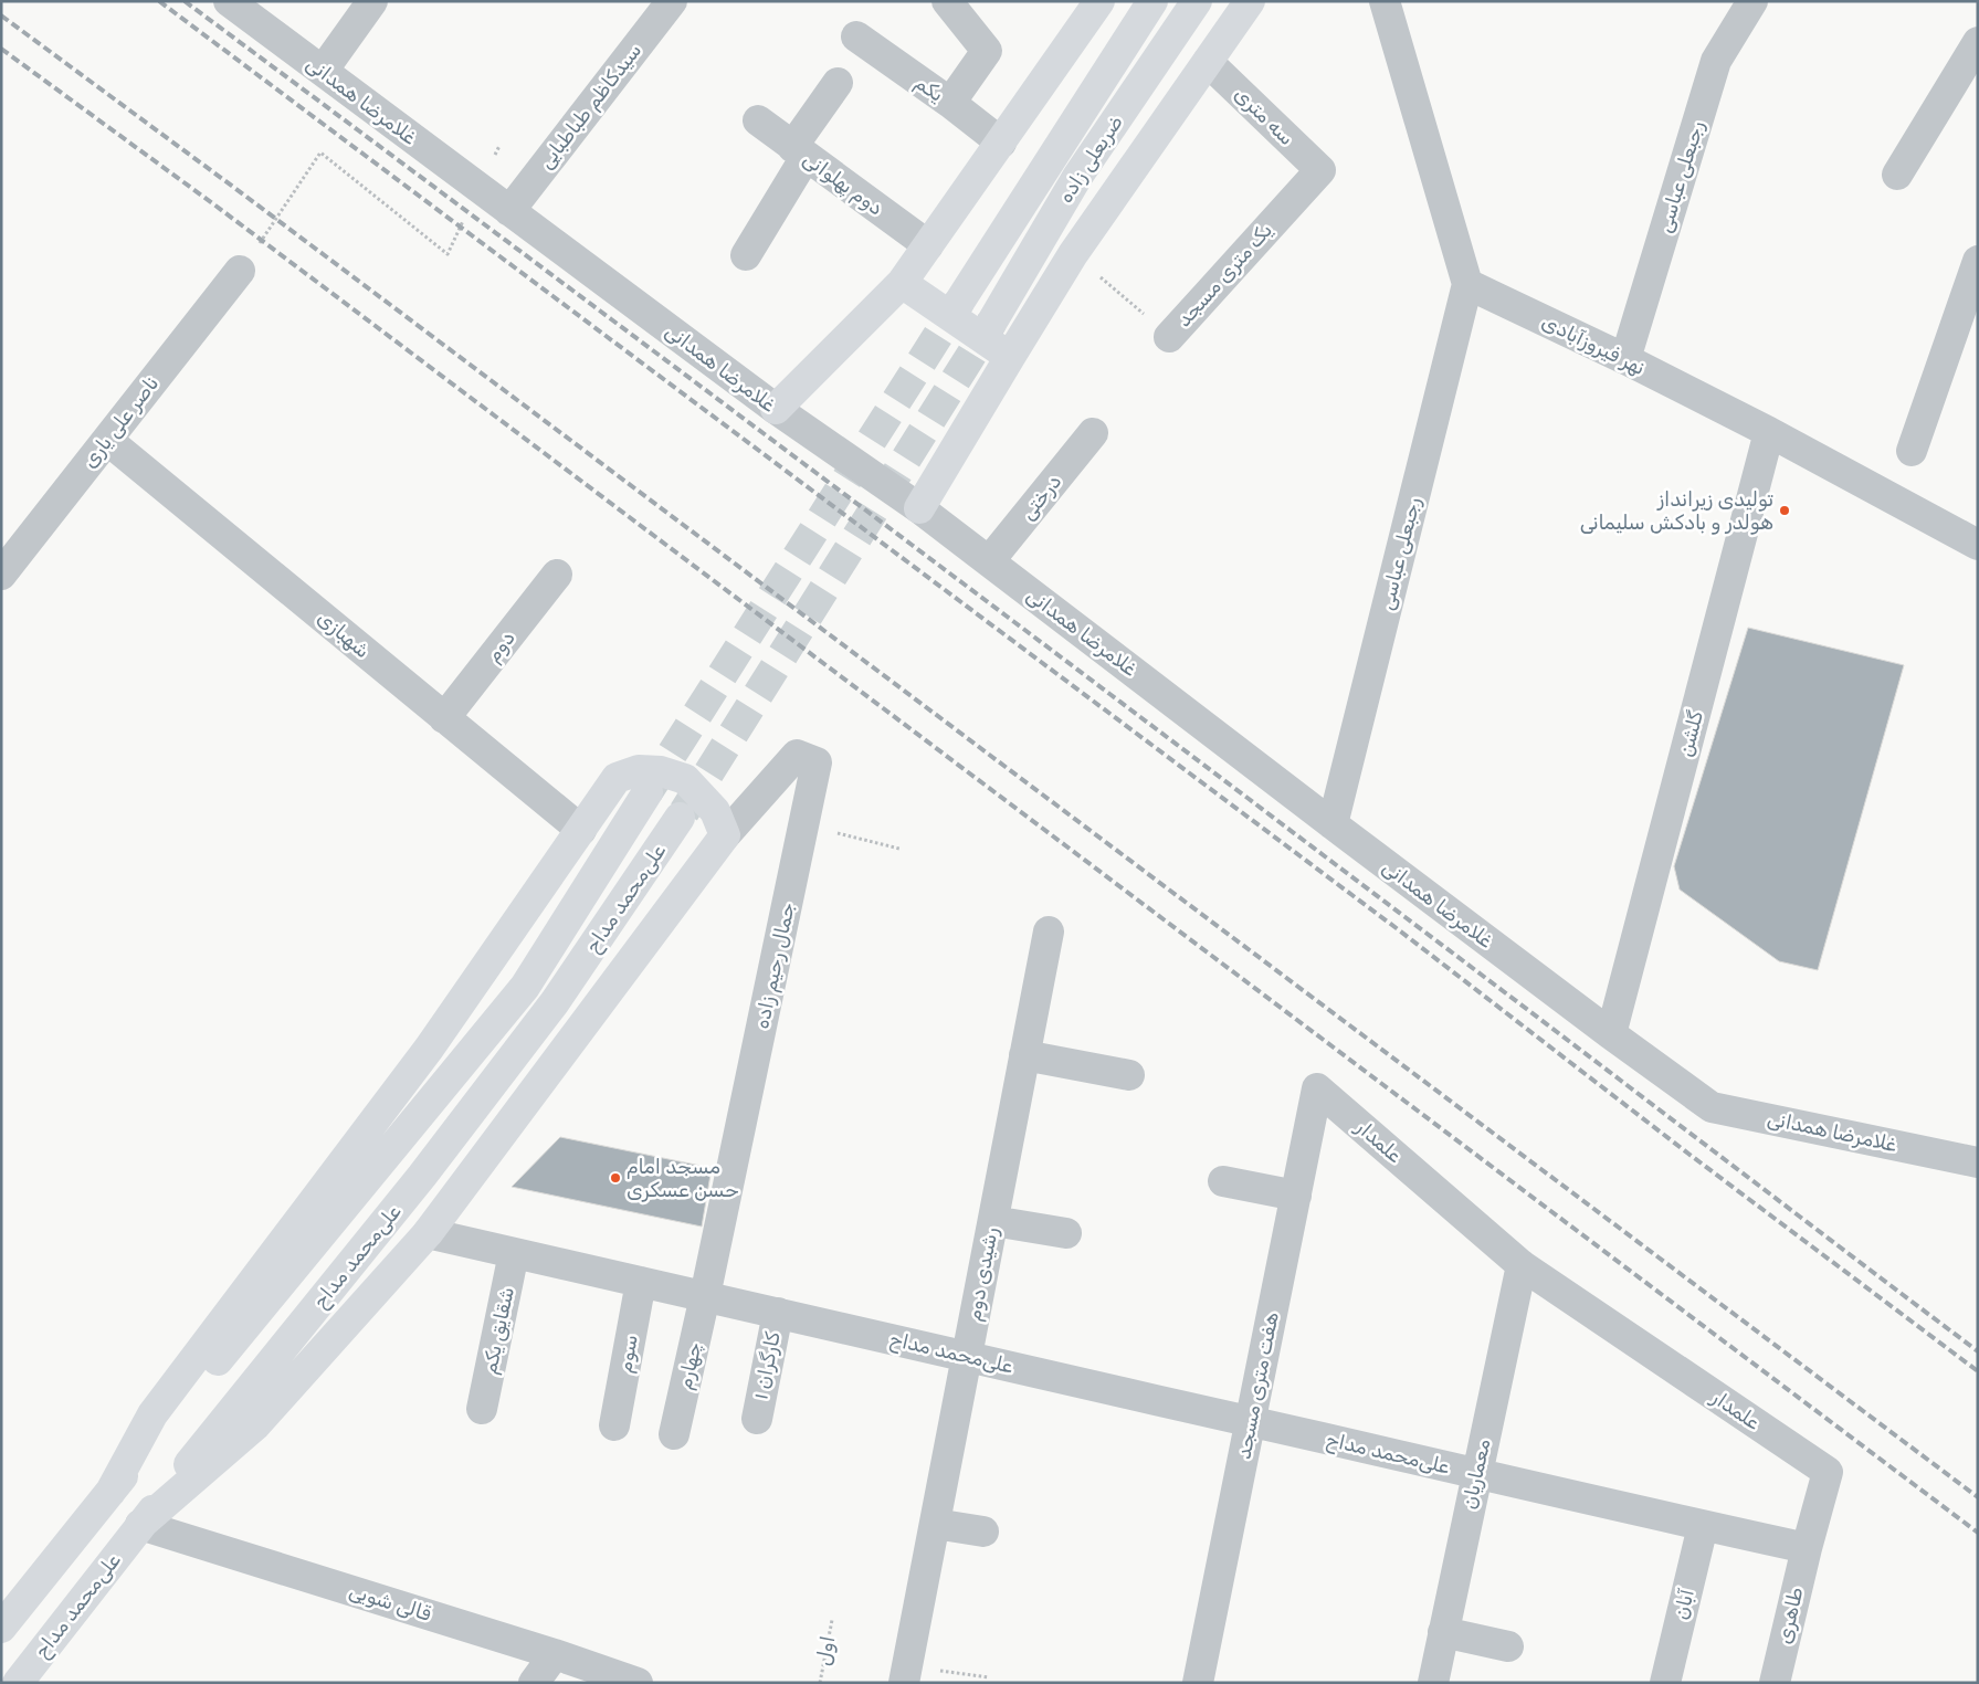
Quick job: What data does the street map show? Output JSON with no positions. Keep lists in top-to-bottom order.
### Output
{
  "streets": {
    "main road": ["ضربعلی زاده", "علی‌محمد مداح"],
    "street": [
      "یکم",
      "غلامرضا همدانی",
      "سیدکاظم طباطبایی",
      "سه متری",
      "رجبعلی عباسی",
      "دوم پهلوانی",
      "یک متری مسجد",
      "نهر فیروزآبادی",
      "ناصر علی یاری",
      "درختی",
      "شهبازی",
      "دوم",
      "گلشن",
      "جمال رحیم زاده",
      "علمدار",
      "رشیدی دوم",
      "شقایق یکم",
      "سوم",
      "چهارم",
      "کارگران ۱",
      "هفت متری مسجد",
      "معماریان",
      "قالی شویی",
      "آبان",
      "طاهری"
    ],
    "path": ["اول"]
  },
  "crossings": [
    ["غلامرضا همدانی", "سیدکاظم طباطبایی"],
    ["غلامرضا همدانی", "رجبعلی عباسی"],
    ["غلامرضا همدانی", "درختی"],
    ["غلامرضا همدانی", "گلشن"],
    ["سه متری", "یک متری مسجد"],
    ["رجبعلی عباسی", "نهر فیروزآبادی"],
    ["نهر فیروزآبادی", "گلشن"],
    ["ناصر علی یاری", "شهبازی"],
    ["شهبازی", "دوم"],
    ["علی‌محمد مداح", "جمال رحیم زاده"],
    ["علی‌محمد مداح", "رشیدی دوم"],
    ["علی‌محمد مداح", "شقایق یکم"],
    ["علی‌محمد مداح", "سوم"],
    ["علی‌محمد مداح", "چهارم"],
    ["علی‌محمد مداح", "کارگران ۱"],
    ["علی‌محمد مداح", "هفت متری مسجد"],
    ["علی‌محمد مداح", "معماریان"],
    ["علی‌محمد مداح", "قالی شویی"],
    ["جمال رحیم زاده", "چهارم"],
    ["علمدار", "هفت متری مسجد"],
    ["علمدار", "معماریان"],
    ["علمدار", "طاهری"]
  ],
  "places": ["تولیدی زیرانداز هولدر و بادکش سلیمانی", "مسجد امام حسن عسکری"]
}
